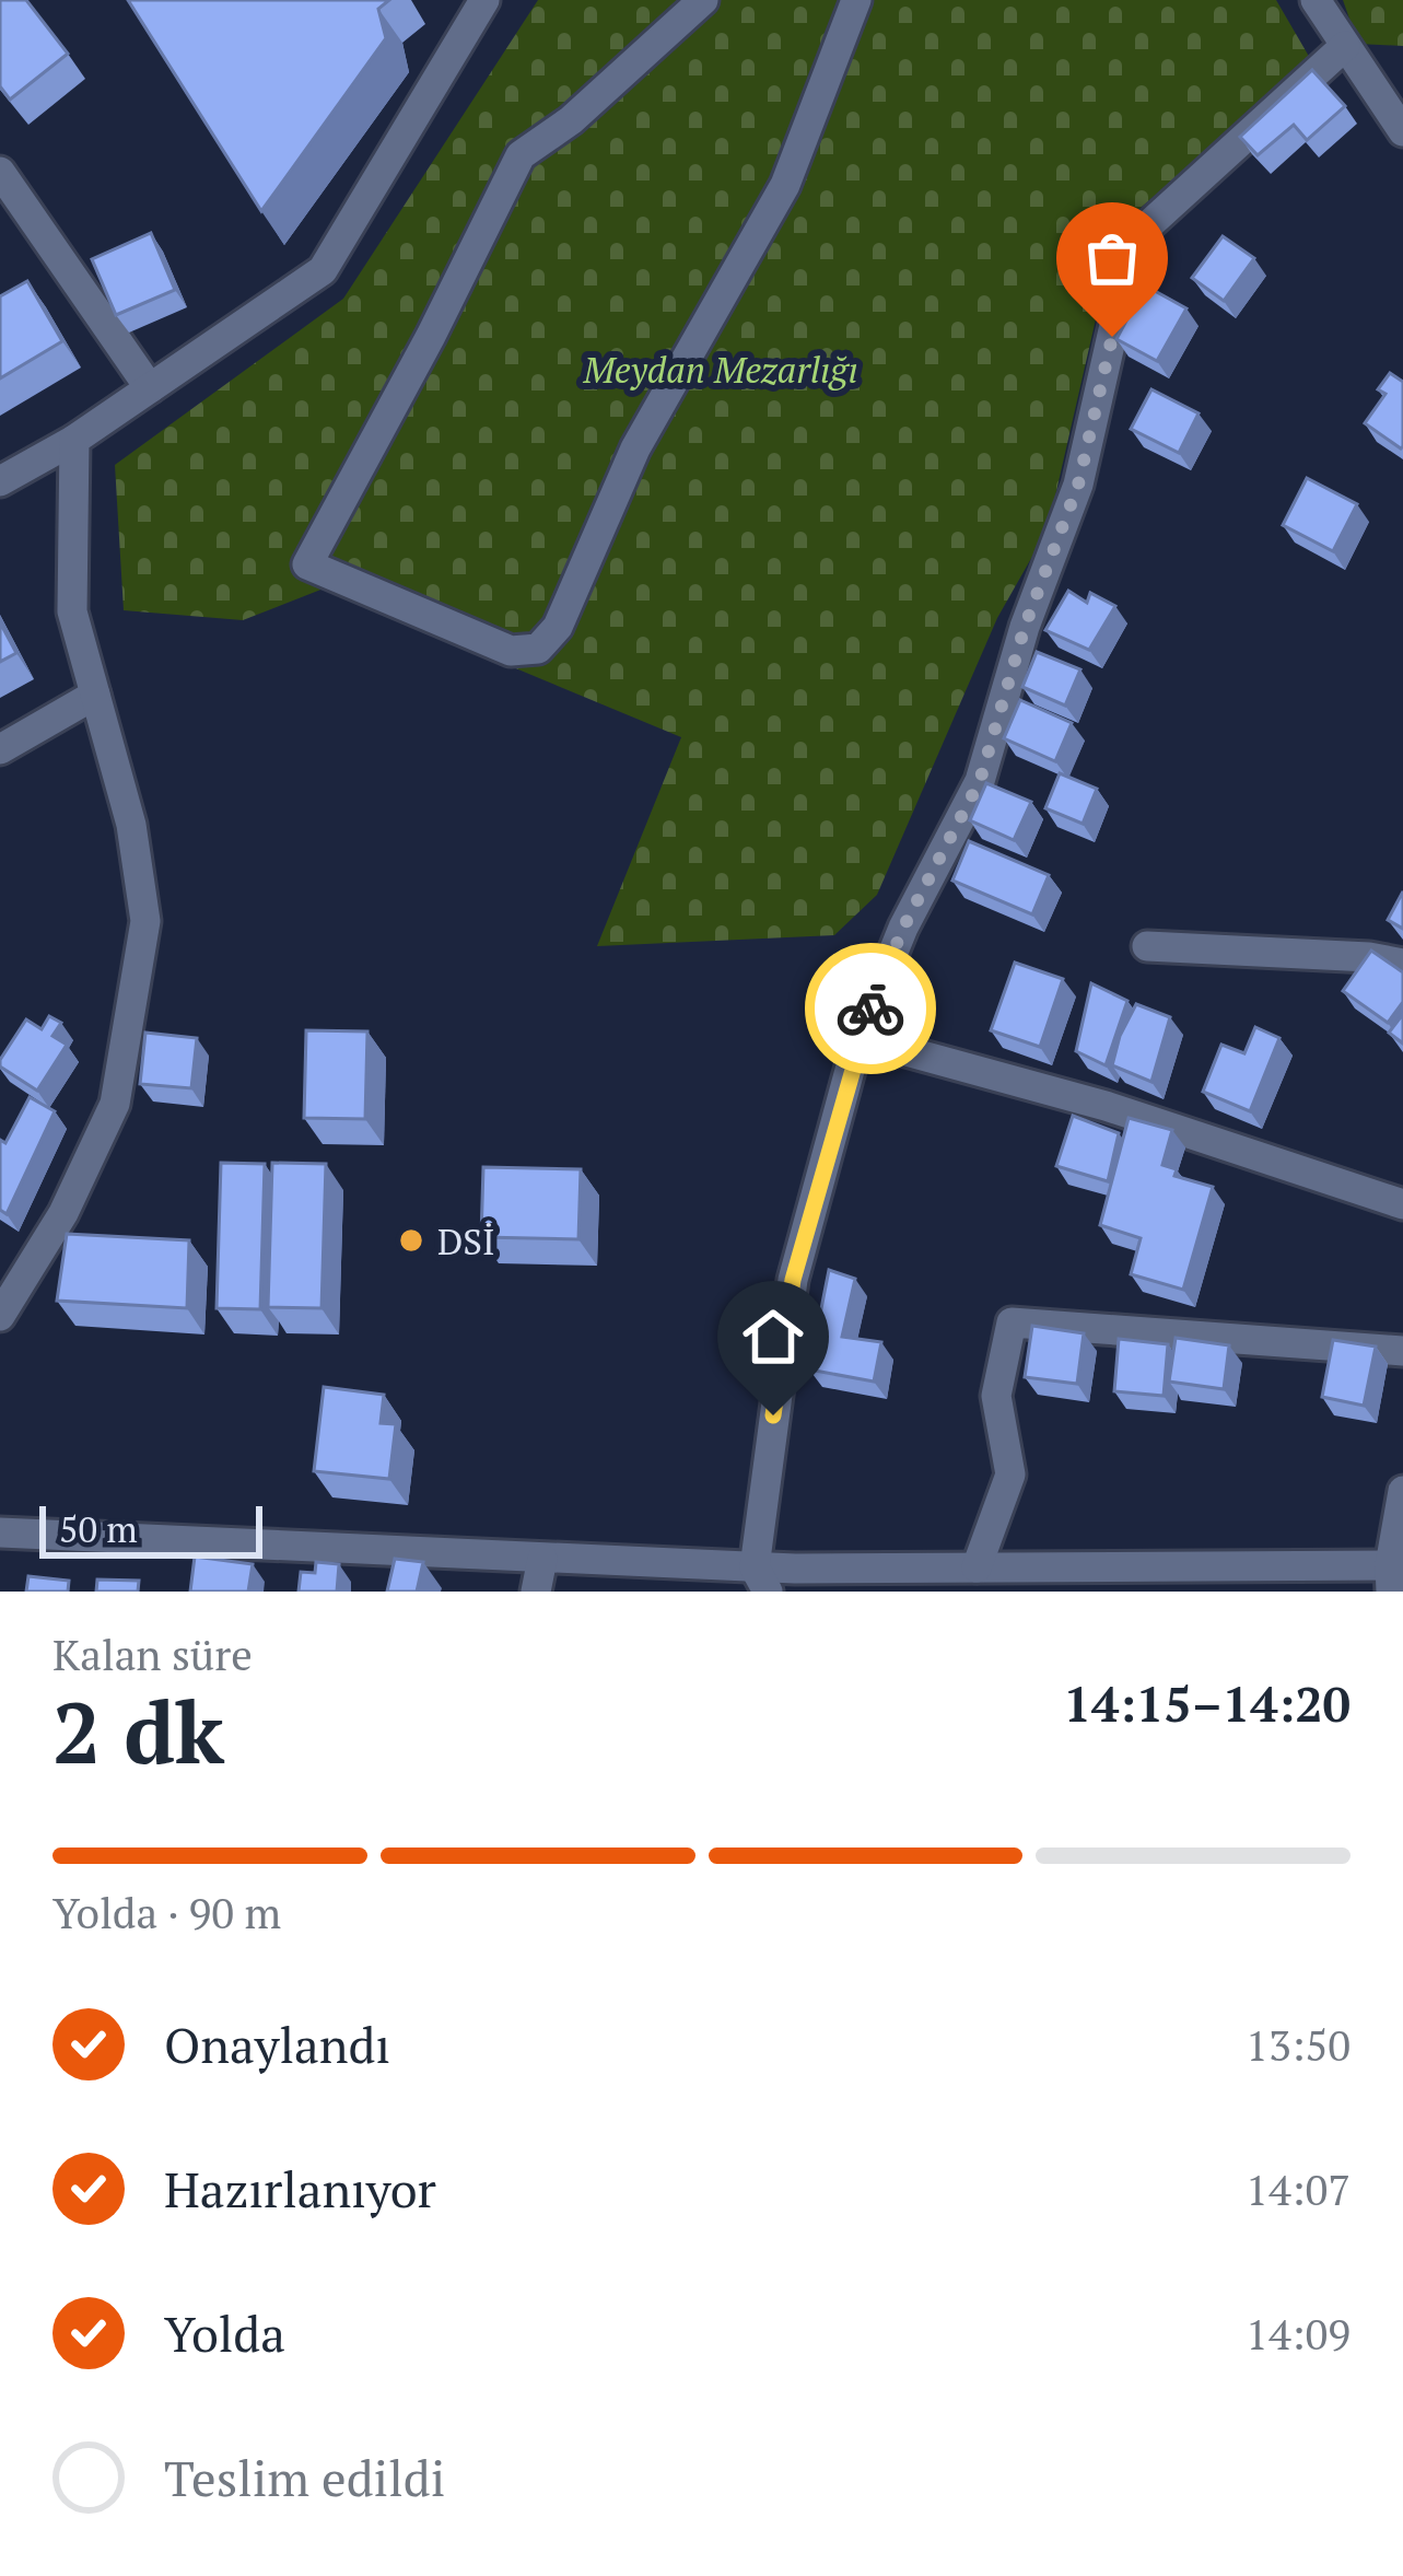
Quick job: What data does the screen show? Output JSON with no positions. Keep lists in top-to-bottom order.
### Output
{
  "parks": ["Meydan Mezarlığı"],
  "places": ["DSİ"],
  "scale_bar": "50 m",
  "page": {
    "scale": "50 m",
    "heading": ["2 dk", "Kalan süre", "14:15–14:20"],
    "bar": "Yolda · 90 m",
    "list": [
      ["Onaylandı", "13:50"],
      ["Hazırlanıyor", "14:07"],
      ["Yolda", "14:09"],
      "Teslim edildi"
    ]
  }
}
